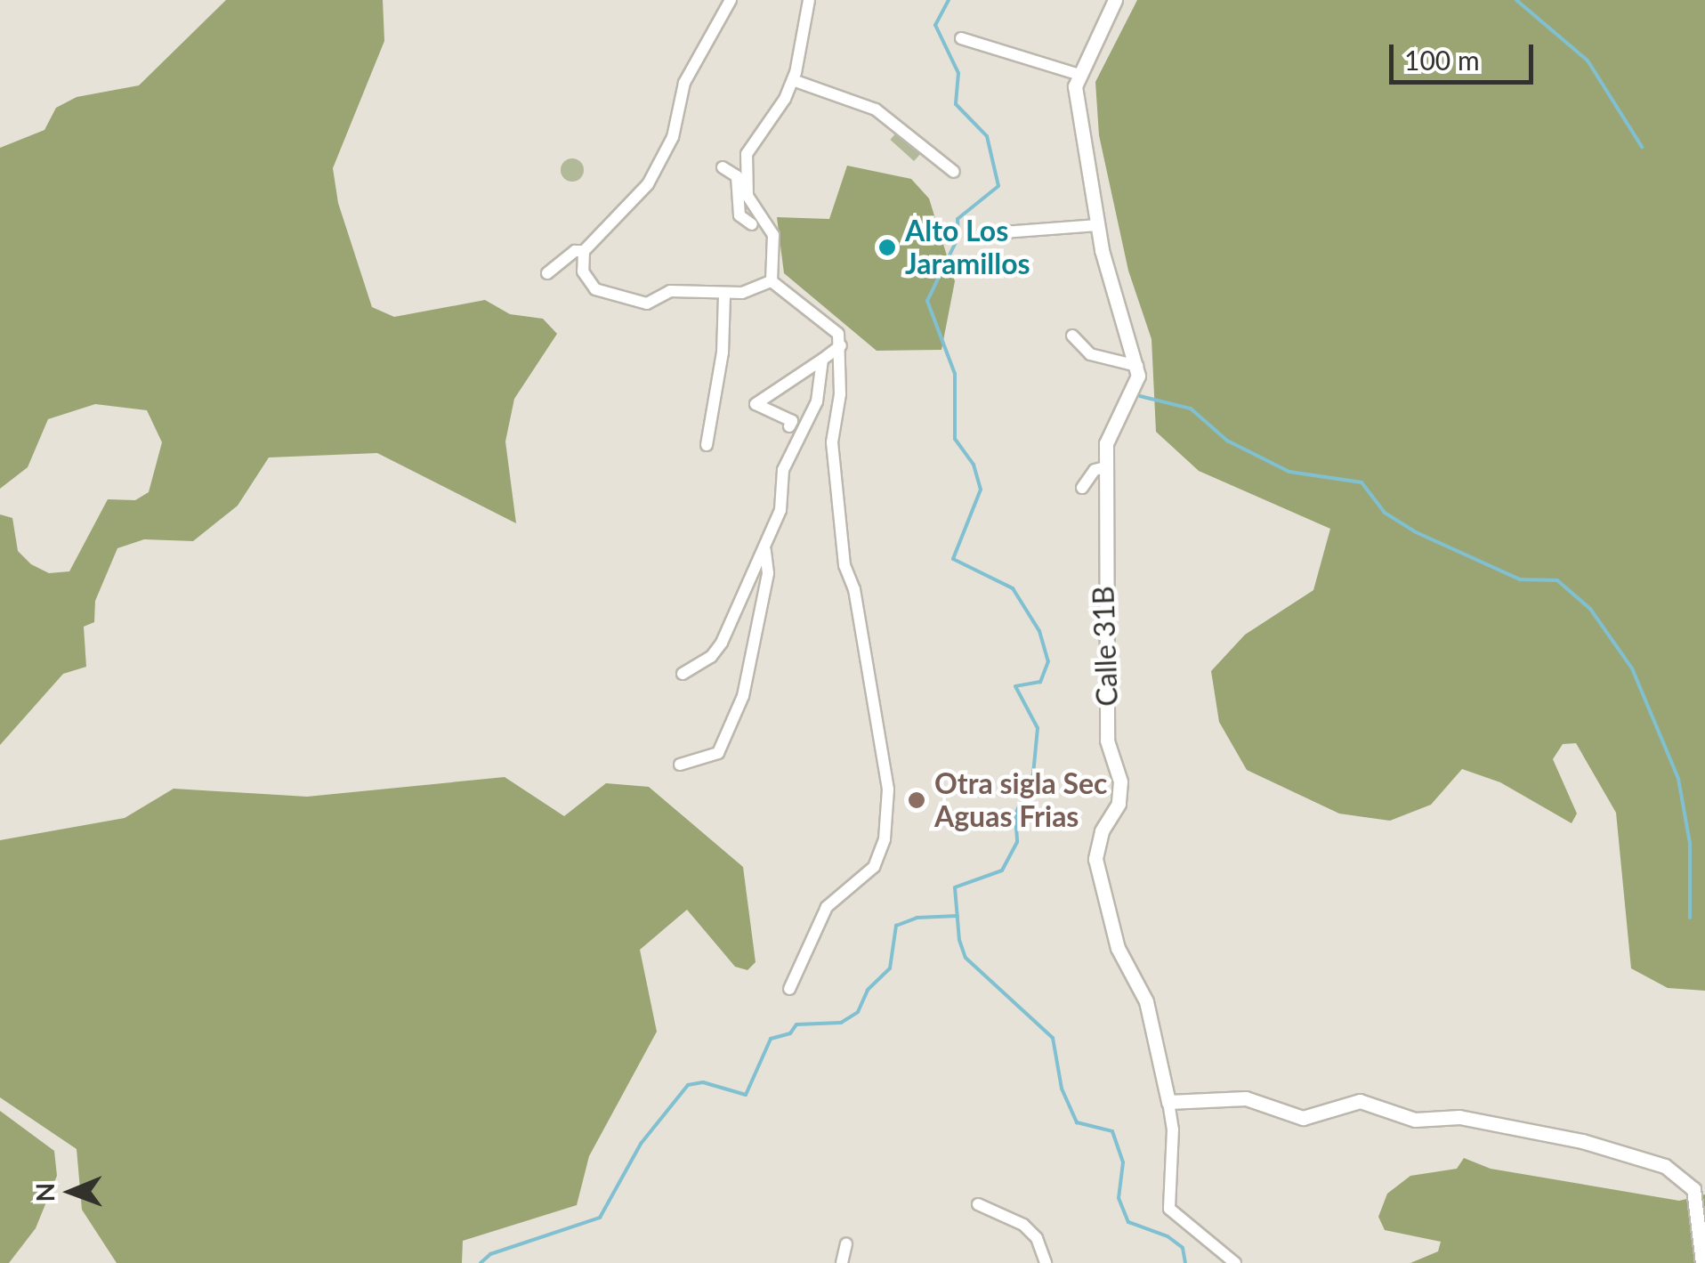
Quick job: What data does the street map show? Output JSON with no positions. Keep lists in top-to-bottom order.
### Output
{
  "streets": {
    "street": ["Calle 31B"]
  },
  "places": ["Alto Los Jaramillos", "Otra sigla Sec Aguas Frias"],
  "scale_bar": "100 m",
  "north": "left"
}
